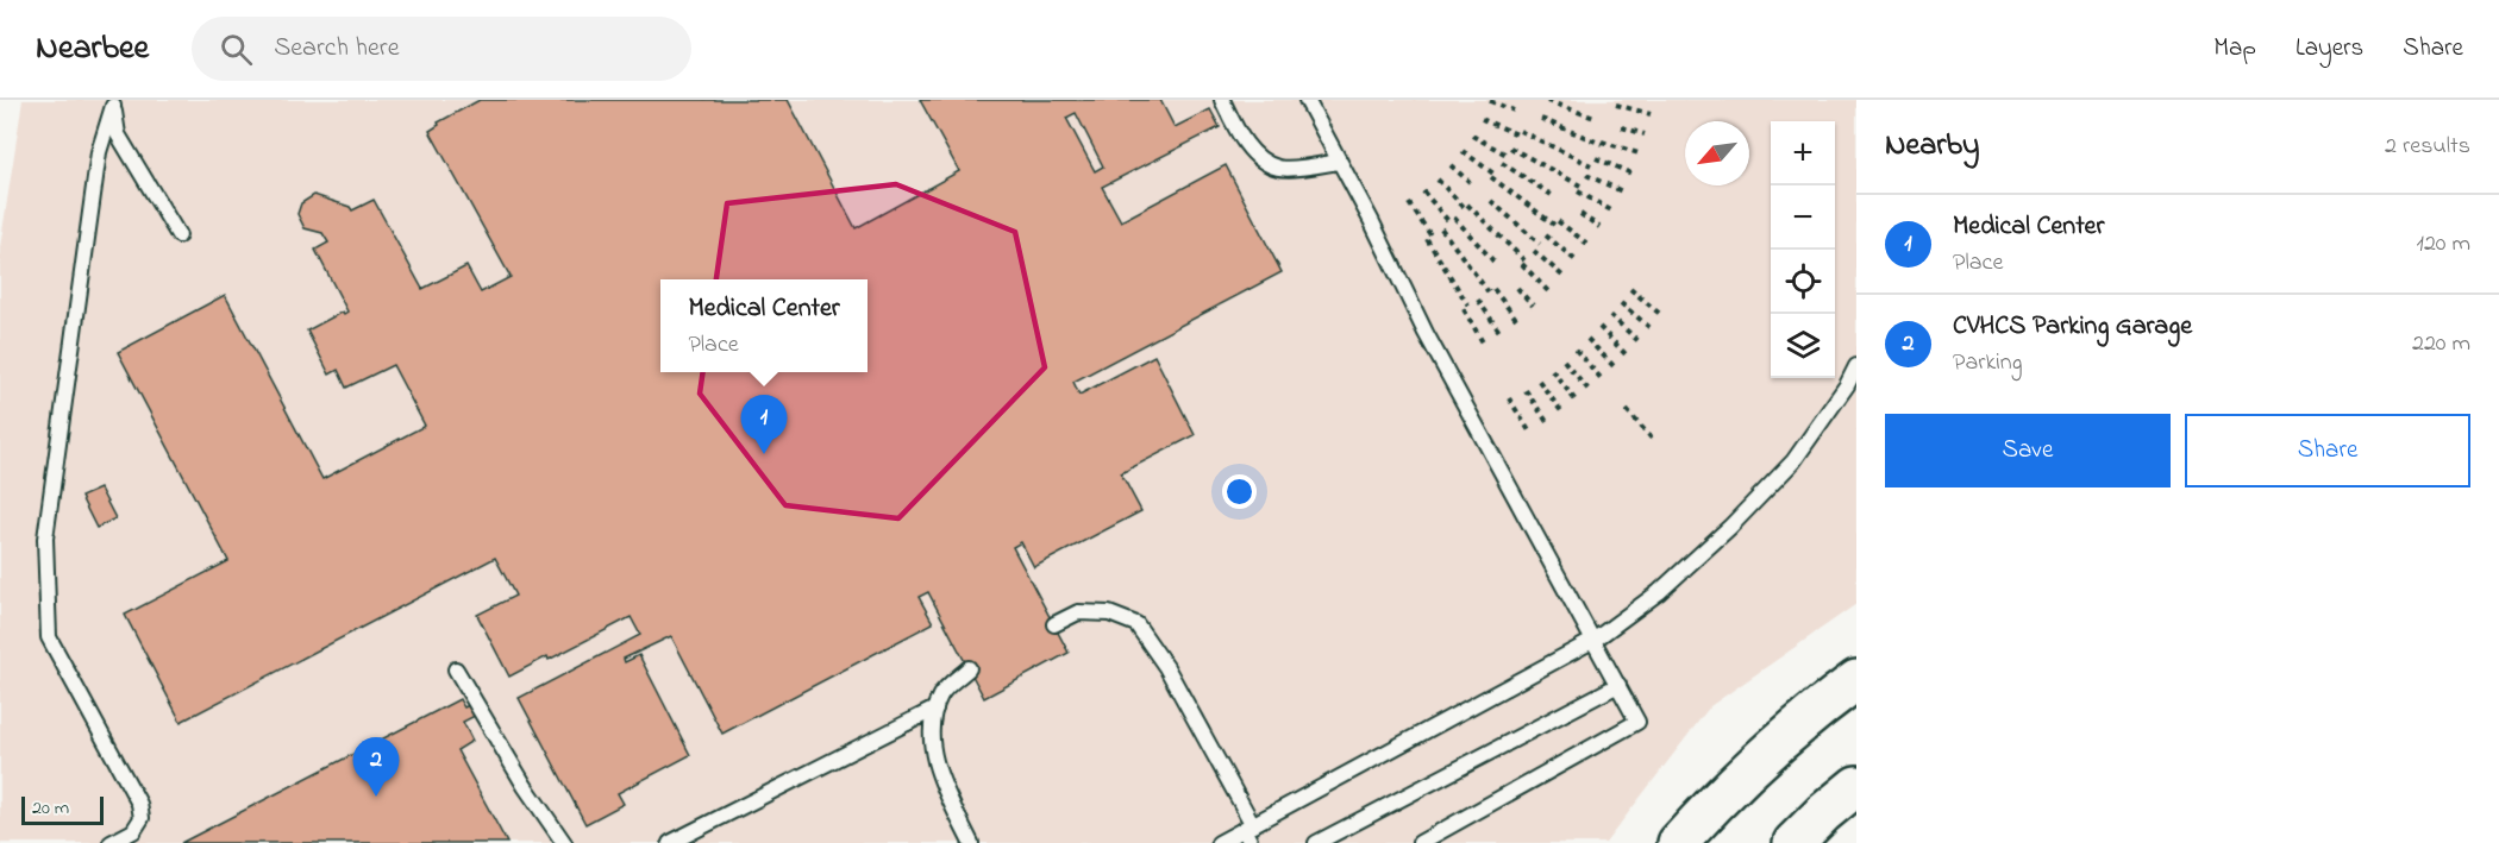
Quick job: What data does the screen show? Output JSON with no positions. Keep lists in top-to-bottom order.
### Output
{
  "scale_bar": "20 m",
  "north": "bottom left",
  "page": {
    "header": "Nearbee",
    "search": "Search here",
    "nav": ["Map", "Layers", "Share"],
    "heading": ["Nearby", "2 results"],
    "map_buttons": ["+", "−"],
    "list": [
      {
        "mark": "1",
        "name": "Medical Center",
        "note": "Place",
        "value": "120 m"
      },
      {
        "mark": "2",
        "name": "CVHCS Parking Garage",
        "note": "Parking",
        "value": "220 m"
      }
    ],
    "popup": ["Medical Center", "Place"],
    "buttons": ["Save", "Share"],
    "pins": ["1", "2"],
    "scale": "20 m"
  }
}
